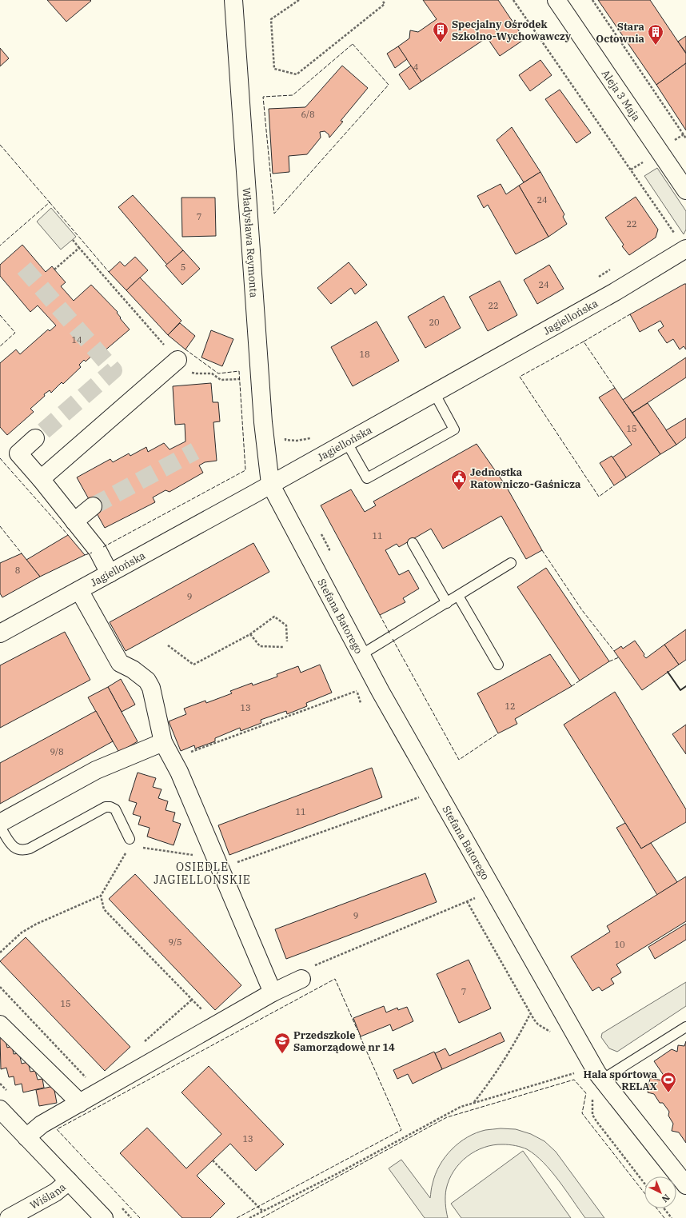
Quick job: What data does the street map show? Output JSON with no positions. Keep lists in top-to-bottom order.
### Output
{
  "streets": {
    "street": [
      "Aleja 3 Maja",
      "Władysława Reymonta",
      "Jagiellońska",
      "Stefana Batorego",
      "Wiślana"
    ]
  },
  "crossings": [
    ["Władysława Reymonta", "Jagiellońska"],
    ["Władysława Reymonta", "Stefana Batorego"],
    ["Jagiellońska", "Stefana Batorego"]
  ],
  "districts": ["OSIEDLE JAGIELLOŃSKIE"],
  "places": {
    "building": ["Specjalny Ośrodek Szkolno-Wychowawczy", "Stara Octownia"],
    "public building": ["Jednostka Ratowniczo-Gaśnicza"],
    "school or university": ["Przedszkole Samorządowe nr 14"],
    "sports": ["Hala sportowa RELAX"]
  },
  "house_numbers": [
    "4",
    "6/8",
    "24",
    "7",
    "22",
    "5",
    "24",
    "22",
    "20",
    "14",
    "18",
    "15",
    "11",
    "8",
    "9",
    "12",
    "13",
    "9/8",
    "11",
    "9",
    "9/5",
    "10",
    "7",
    "15",
    "13"
  ],
  "north": "bottom right"
}
